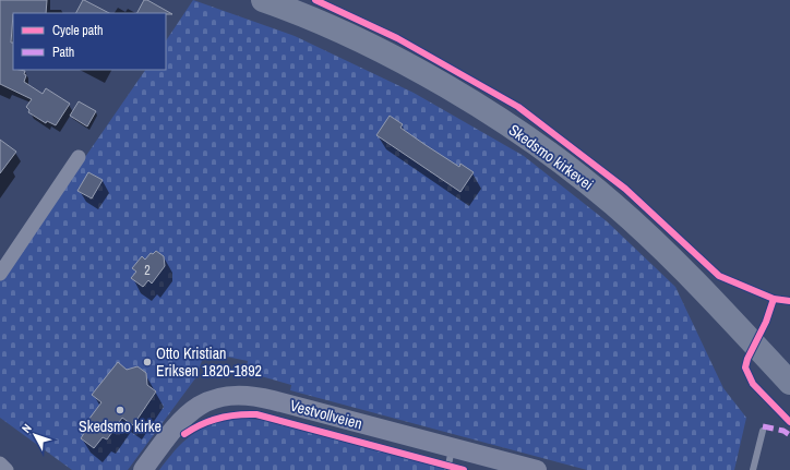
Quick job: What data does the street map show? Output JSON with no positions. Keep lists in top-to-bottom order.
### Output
{
  "streets": {
    "highway": ["Skedsmo kirkevei"],
    "street": ["Vestvollveien"]
  },
  "places": ["Otto Kristian Eriksen 1820-1892", "Skedsmo kirke"],
  "house_numbers": ["2"],
  "legend": ["Cycle path", "Path"],
  "north": "top left"
}
